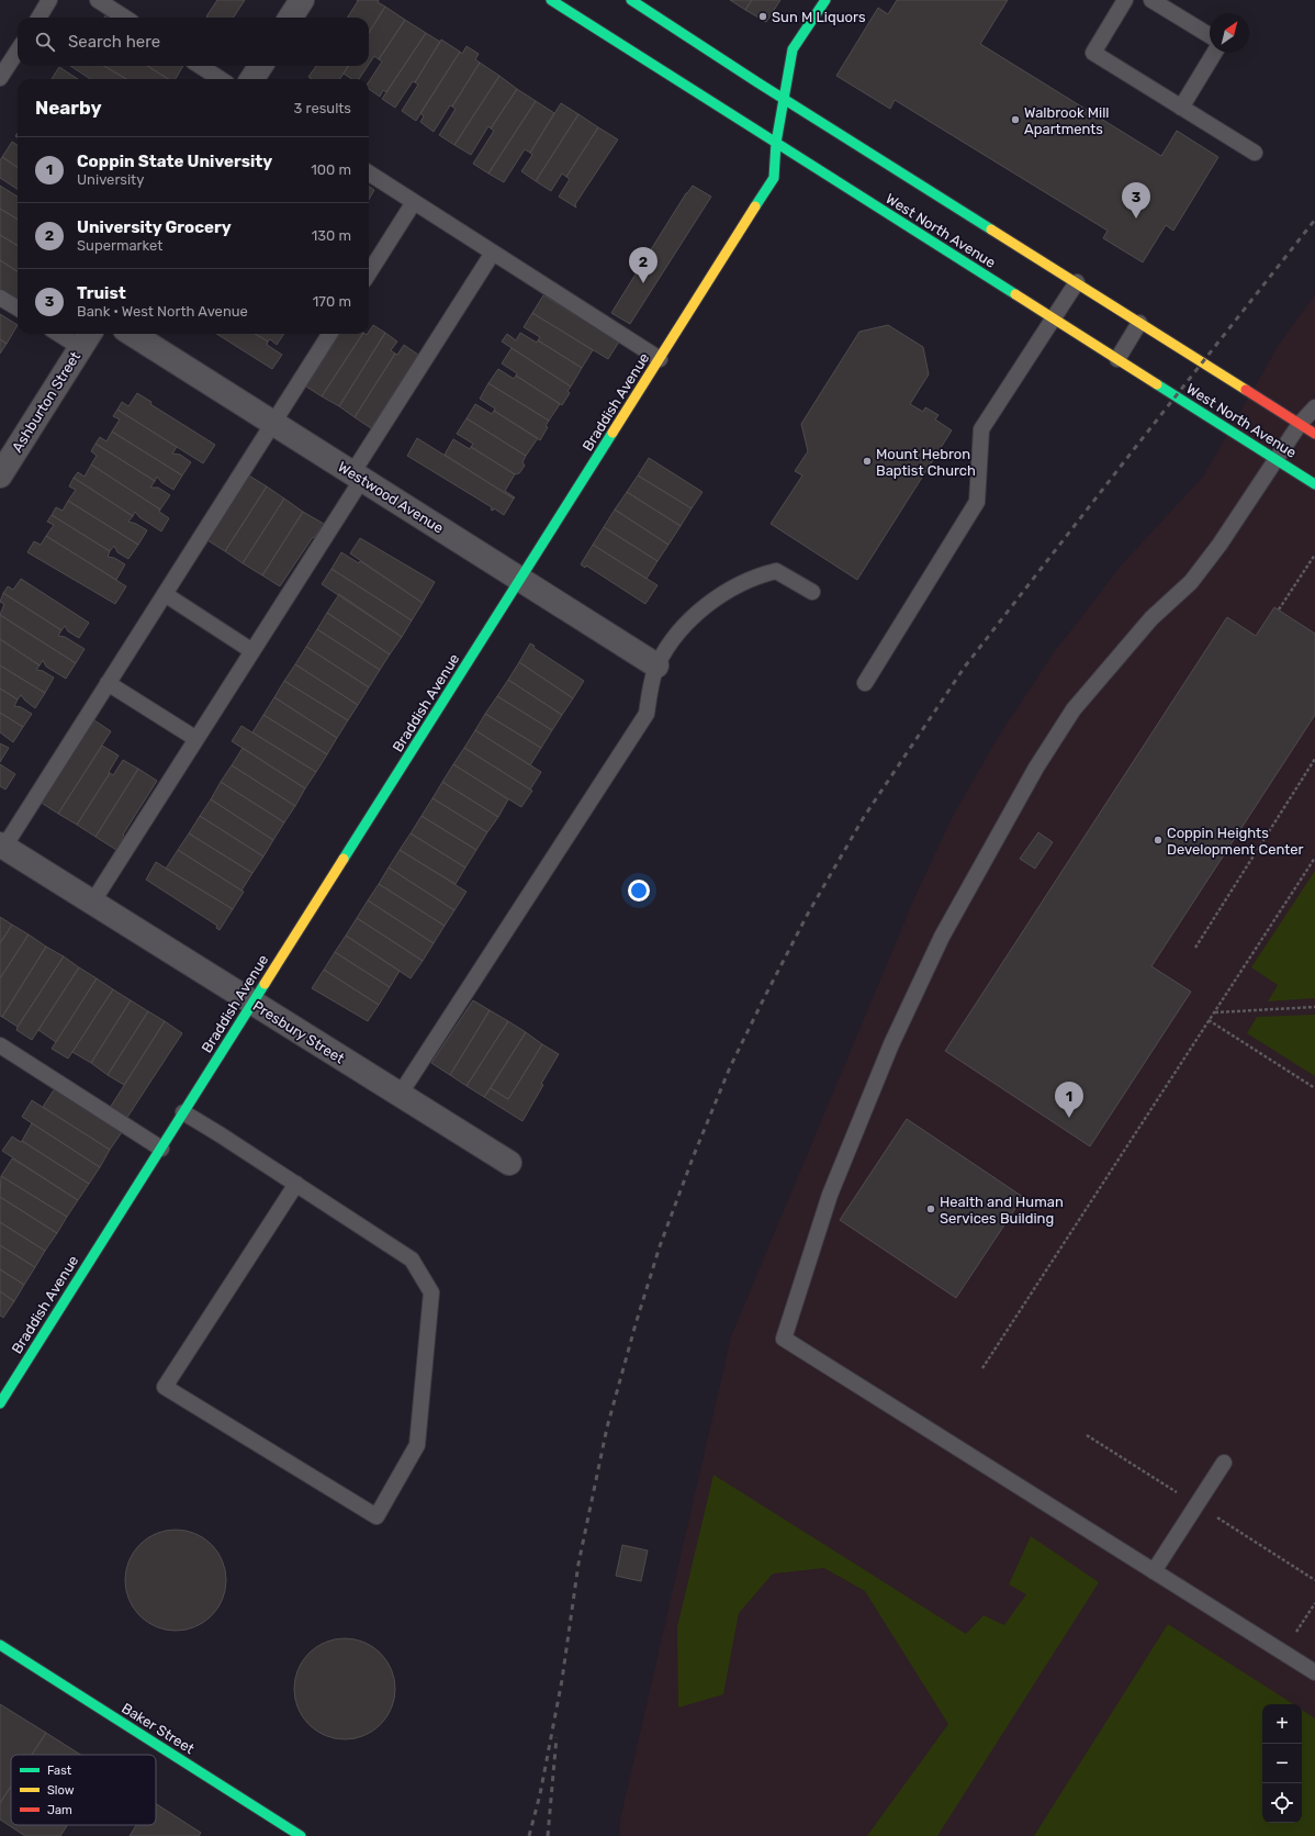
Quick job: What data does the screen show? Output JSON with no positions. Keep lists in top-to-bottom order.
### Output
{
  "streets": {
    "street": [
      "West North Avenue",
      "Ashburton Street",
      "Braddish Avenue",
      "Westwood Avenue",
      "Presbury Street",
      "Baker Street"
    ]
  },
  "crossings": [
    ["West North Avenue", "Braddish Avenue"],
    ["Braddish Avenue", "Westwood Avenue"],
    ["Braddish Avenue", "Presbury Street"]
  ],
  "places": [
    "Sun M Liquors",
    "Walbrook Mill Apartments",
    "Mount Hebron Baptist Church",
    "Coppin Heights Development Center",
    "Health and Human Services Building"
  ],
  "legend": ["Fast", "Slow", "Jam"],
  "north": "top right",
  "page": {
    "search": "Search here",
    "heading": ["Nearby", "3 results"],
    "list": [
      {
        "mark": "1",
        "name": "Coppin State University",
        "note": "University",
        "value": "100 m"
      },
      {
        "mark": "2",
        "name": "University Grocery",
        "note": "Supermarket",
        "value": "130 m"
      },
      {
        "mark": "3",
        "name": "Truist",
        "note": "Bank · West North Avenue",
        "value": "170 m"
      }
    ],
    "pins": ["3", "2", "1"],
    "map_buttons": ["+", "−"]
  }
}
